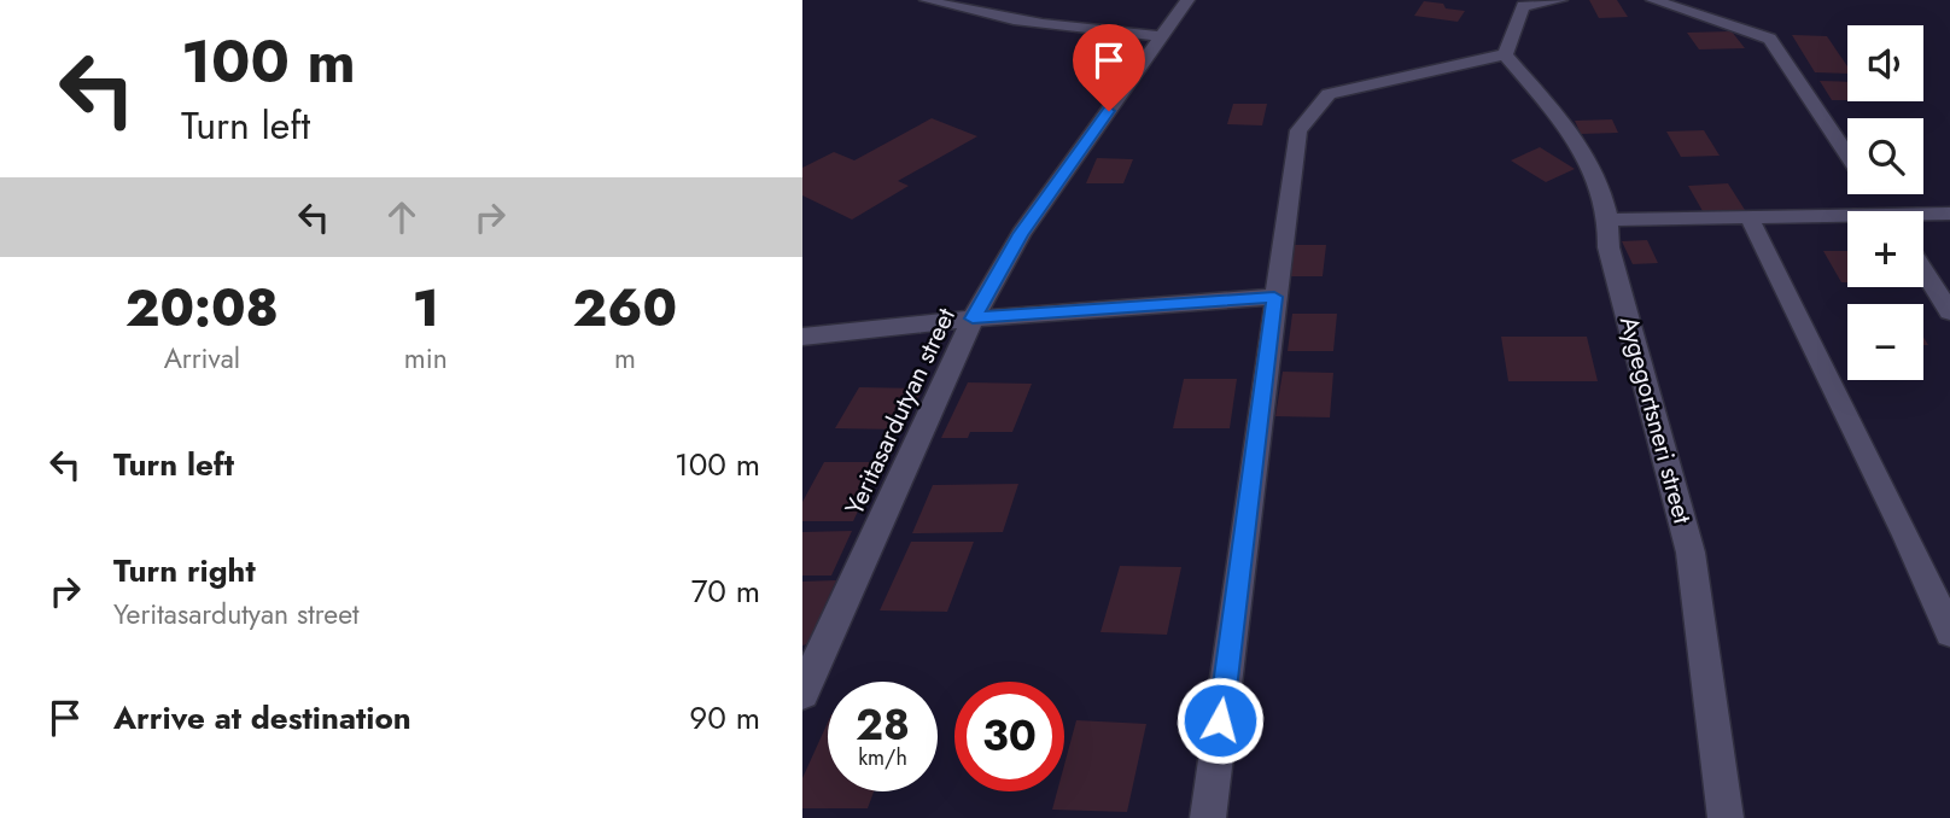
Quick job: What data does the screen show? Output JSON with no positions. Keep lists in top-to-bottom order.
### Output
{
  "streets": {
    "street": ["Yeritasardutyan street", "Aygegortsneri street"]
  },
  "page": {
    "turn": ["100 m", "Turn left"],
    "map_buttons": ["+", "−"],
    "eta": [
      "20:08",
      "Arrival",
      "1",
      "min",
      "260",
      "m"
    ],
    "list": [
      {
        "name": "Turn left",
        "value": "100 m"
      },
      {
        "name": "Turn right",
        "note": "Yeritasardutyan street",
        "value": "70 m"
      },
      {
        "name": "Arrive at destination",
        "value": "90 m"
      }
    ],
    "speed": "28 km/h",
    "limit": "30"
  }
}
